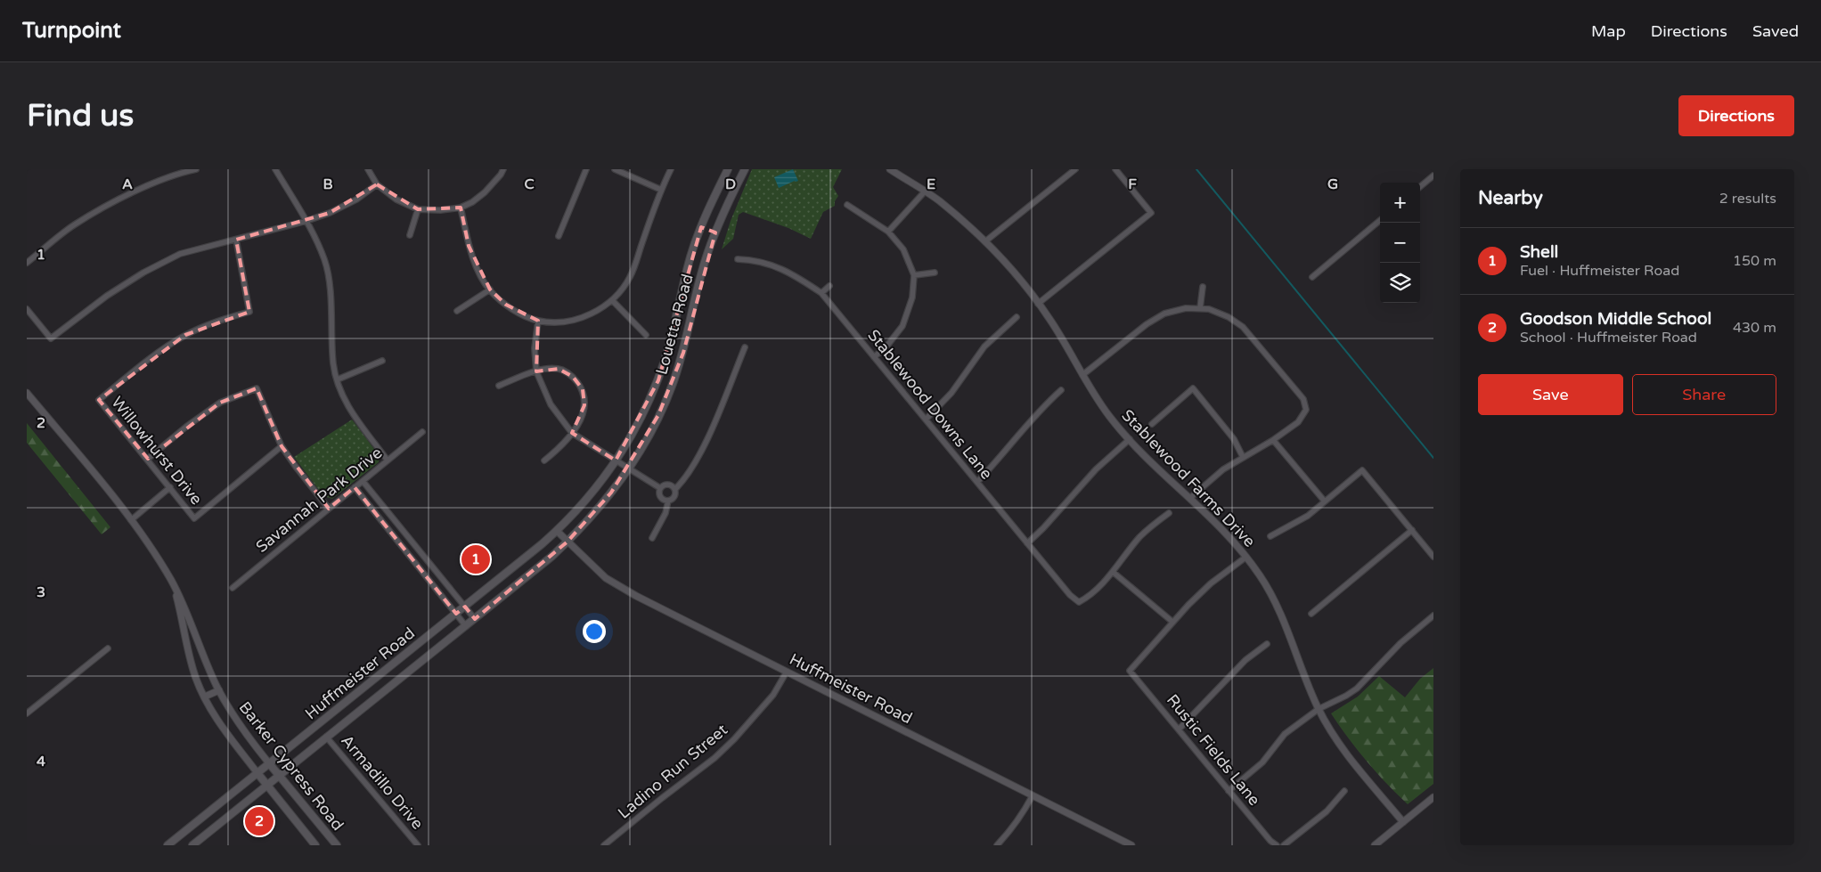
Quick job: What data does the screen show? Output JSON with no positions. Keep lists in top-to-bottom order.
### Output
{
  "streets": {
    "main road": ["Louetta Road", "Huffmeister Road", "Barker Cypress Road"],
    "street": [
      "Stablewood Downs Lane",
      "Willowhurst Drive",
      "Stablewood Farms Drive",
      "Savannah Park Drive",
      "Rustic Fields Lane",
      "Ladino Run Street",
      "Armadillo Drive"
    ]
  },
  "crossings": [
    ["Louetta Road", "Huffmeister Road"],
    ["Huffmeister Road", "Barker Cypress Road"],
    ["Huffmeister Road", "Ladino Run Street"],
    ["Huffmeister Road", "Armadillo Drive"]
  ],
  "page": {
    "header": "Turnpoint",
    "nav": ["Map", "Directions", "Saved"],
    "buttons": [
      "Directions",
      ["Save", "Share"]
    ],
    "title": "Find us",
    "heading": ["Nearby", "2 results"],
    "map_buttons": ["+", "−"],
    "list": [
      {
        "mark": "1",
        "name": "Shell",
        "note": "Fuel · Huffmeister Road",
        "value": "150 m"
      },
      {
        "mark": "2",
        "name": "Goodson Middle School",
        "note": "School · Huffmeister Road",
        "value": "430 m"
      }
    ],
    "pins": ["1", "2"]
  },
  "grid": {
    "columns": [
      "A",
      "B",
      "C",
      "D",
      "E",
      "F",
      "G"
    ],
    "rows": [
      "1",
      "2",
      "3",
      "4"
    ]
  }
}
